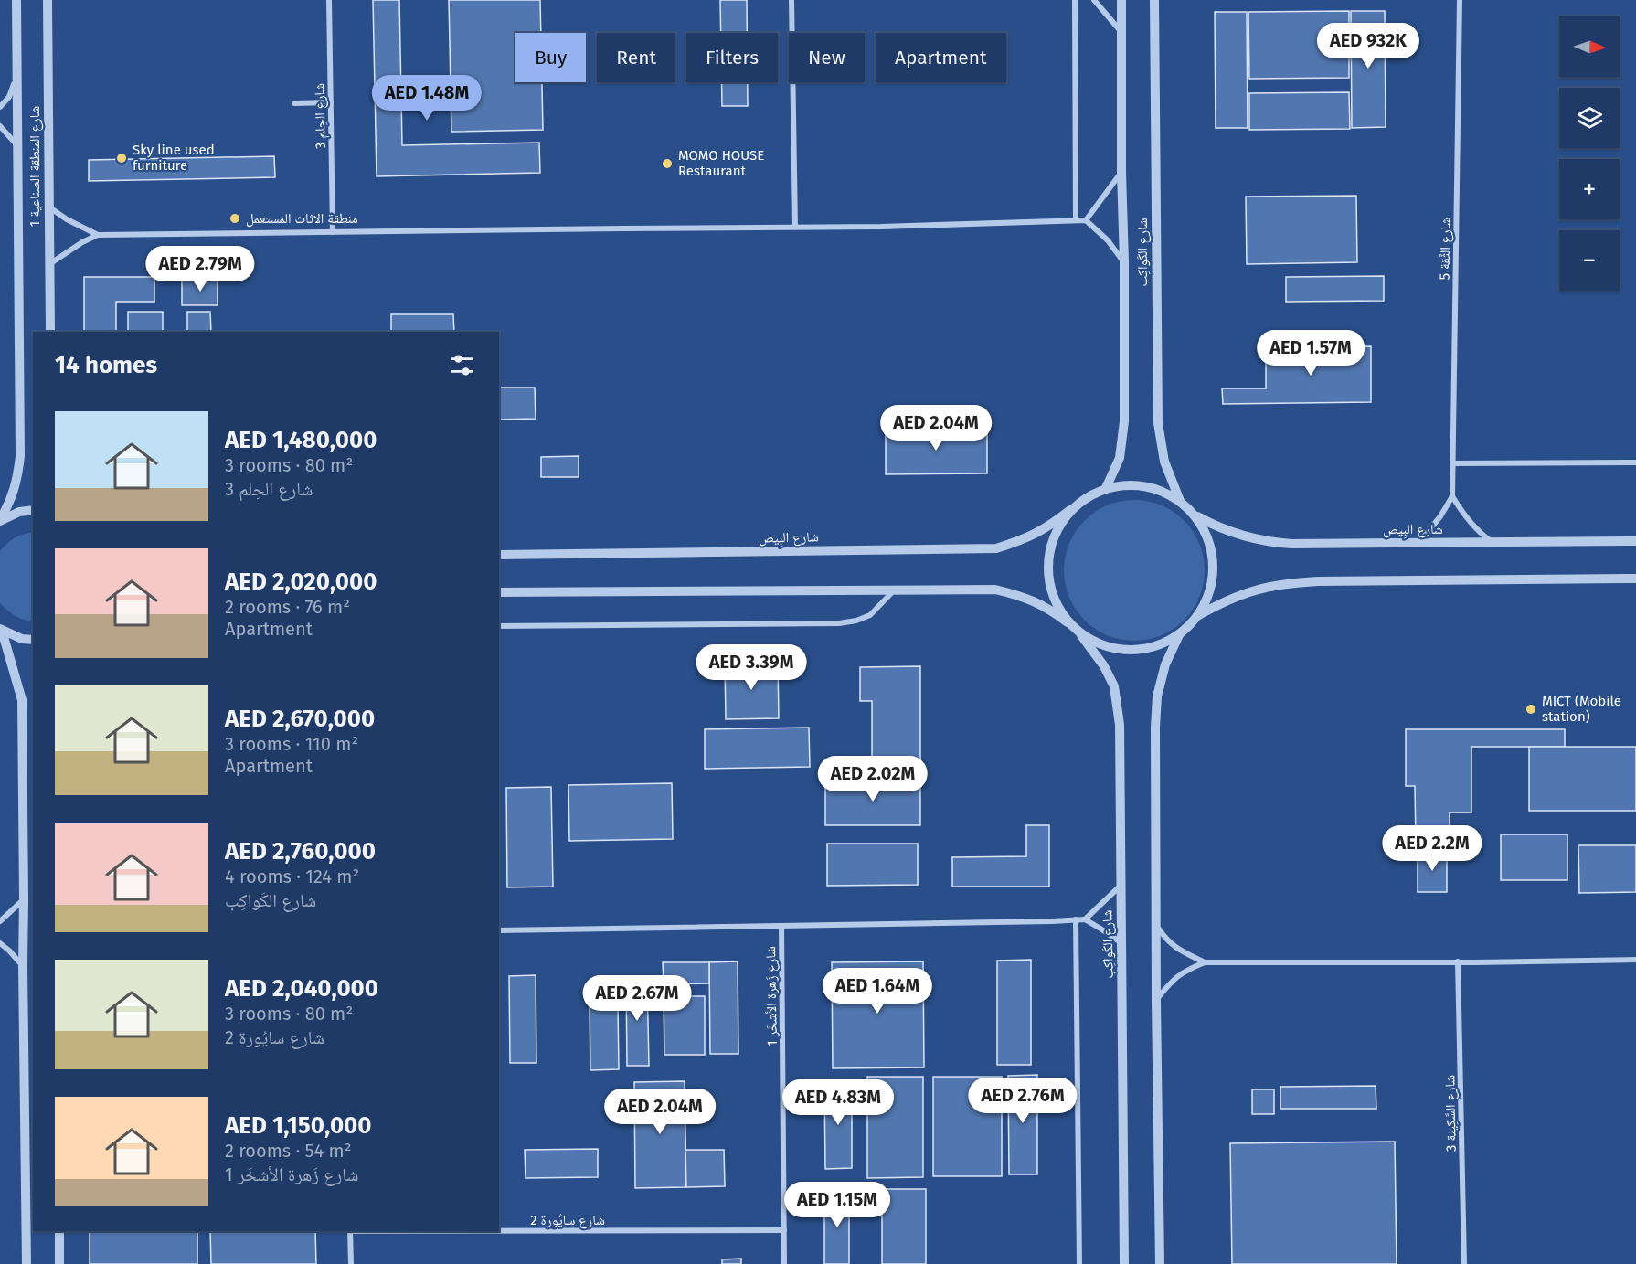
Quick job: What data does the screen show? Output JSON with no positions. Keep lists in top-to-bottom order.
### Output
{
  "streets": {
    "street": [
      "شارع الحِلم 3",
      "شارع المنطقة الصناعية 1",
      "شارع الثِّقة 5",
      "شارع الكَواكِب",
      "شارع البِيص",
      "شارع زَهرة الأشخَر 1",
      "شارع السَّكِينة 3",
      "شارع سايُورة 2"
    ]
  },
  "crossings": [
    ["شارع الكَواكِب", "شارع البِيص"],
    ["شارع زَهرة الأشخَر 1", "شارع سايُورة 2"]
  ],
  "places": [
    "Sky line used furniture",
    "MOMO HOUSE Restaurant",
    "منطقة الاثاث المستعمل",
    "MICT (Mobile station)"
  ],
  "north": "right",
  "page": {
    "map_buttons": ["+", "−"],
    "price": [
      "AED 932K",
      "AED 1.48M",
      "AED 2.79M",
      "AED 1.57M",
      "AED 2.04M",
      "AED 3.39M",
      "AED 2.02M",
      "AED 2.2M",
      "AED 1.64M",
      "AED 2.67M",
      "AED 2.76M",
      "AED 4.83M",
      "AED 2.04M",
      "AED 1.15M"
    ],
    "chip": [
      "Buy",
      "Rent",
      "Filters",
      "New",
      "Apartment"
    ],
    "heading": "14 homes",
    "list": [
      {
        "name": "AED 1,480,000",
        "note": "3 rooms · 80 m² · شارع الحِلم 3"
      },
      {
        "name": "AED 2,020,000",
        "note": "2 rooms · 76 m² · Apartment"
      },
      {
        "name": "AED 2,670,000",
        "note": "3 rooms · 110 m² · Apartment"
      },
      {
        "name": "AED 2,760,000",
        "note": "4 rooms · 124 m² · شارع الكَواكِب"
      },
      {
        "name": "AED 2,040,000",
        "note": "3 rooms · 80 m² · شارع سايُورة 2"
      },
      {
        "name": "AED 1,150,000",
        "note": "2 rooms · 54 m² · شارع زَهرة الأشخَر 1"
      }
    ]
  }
}
